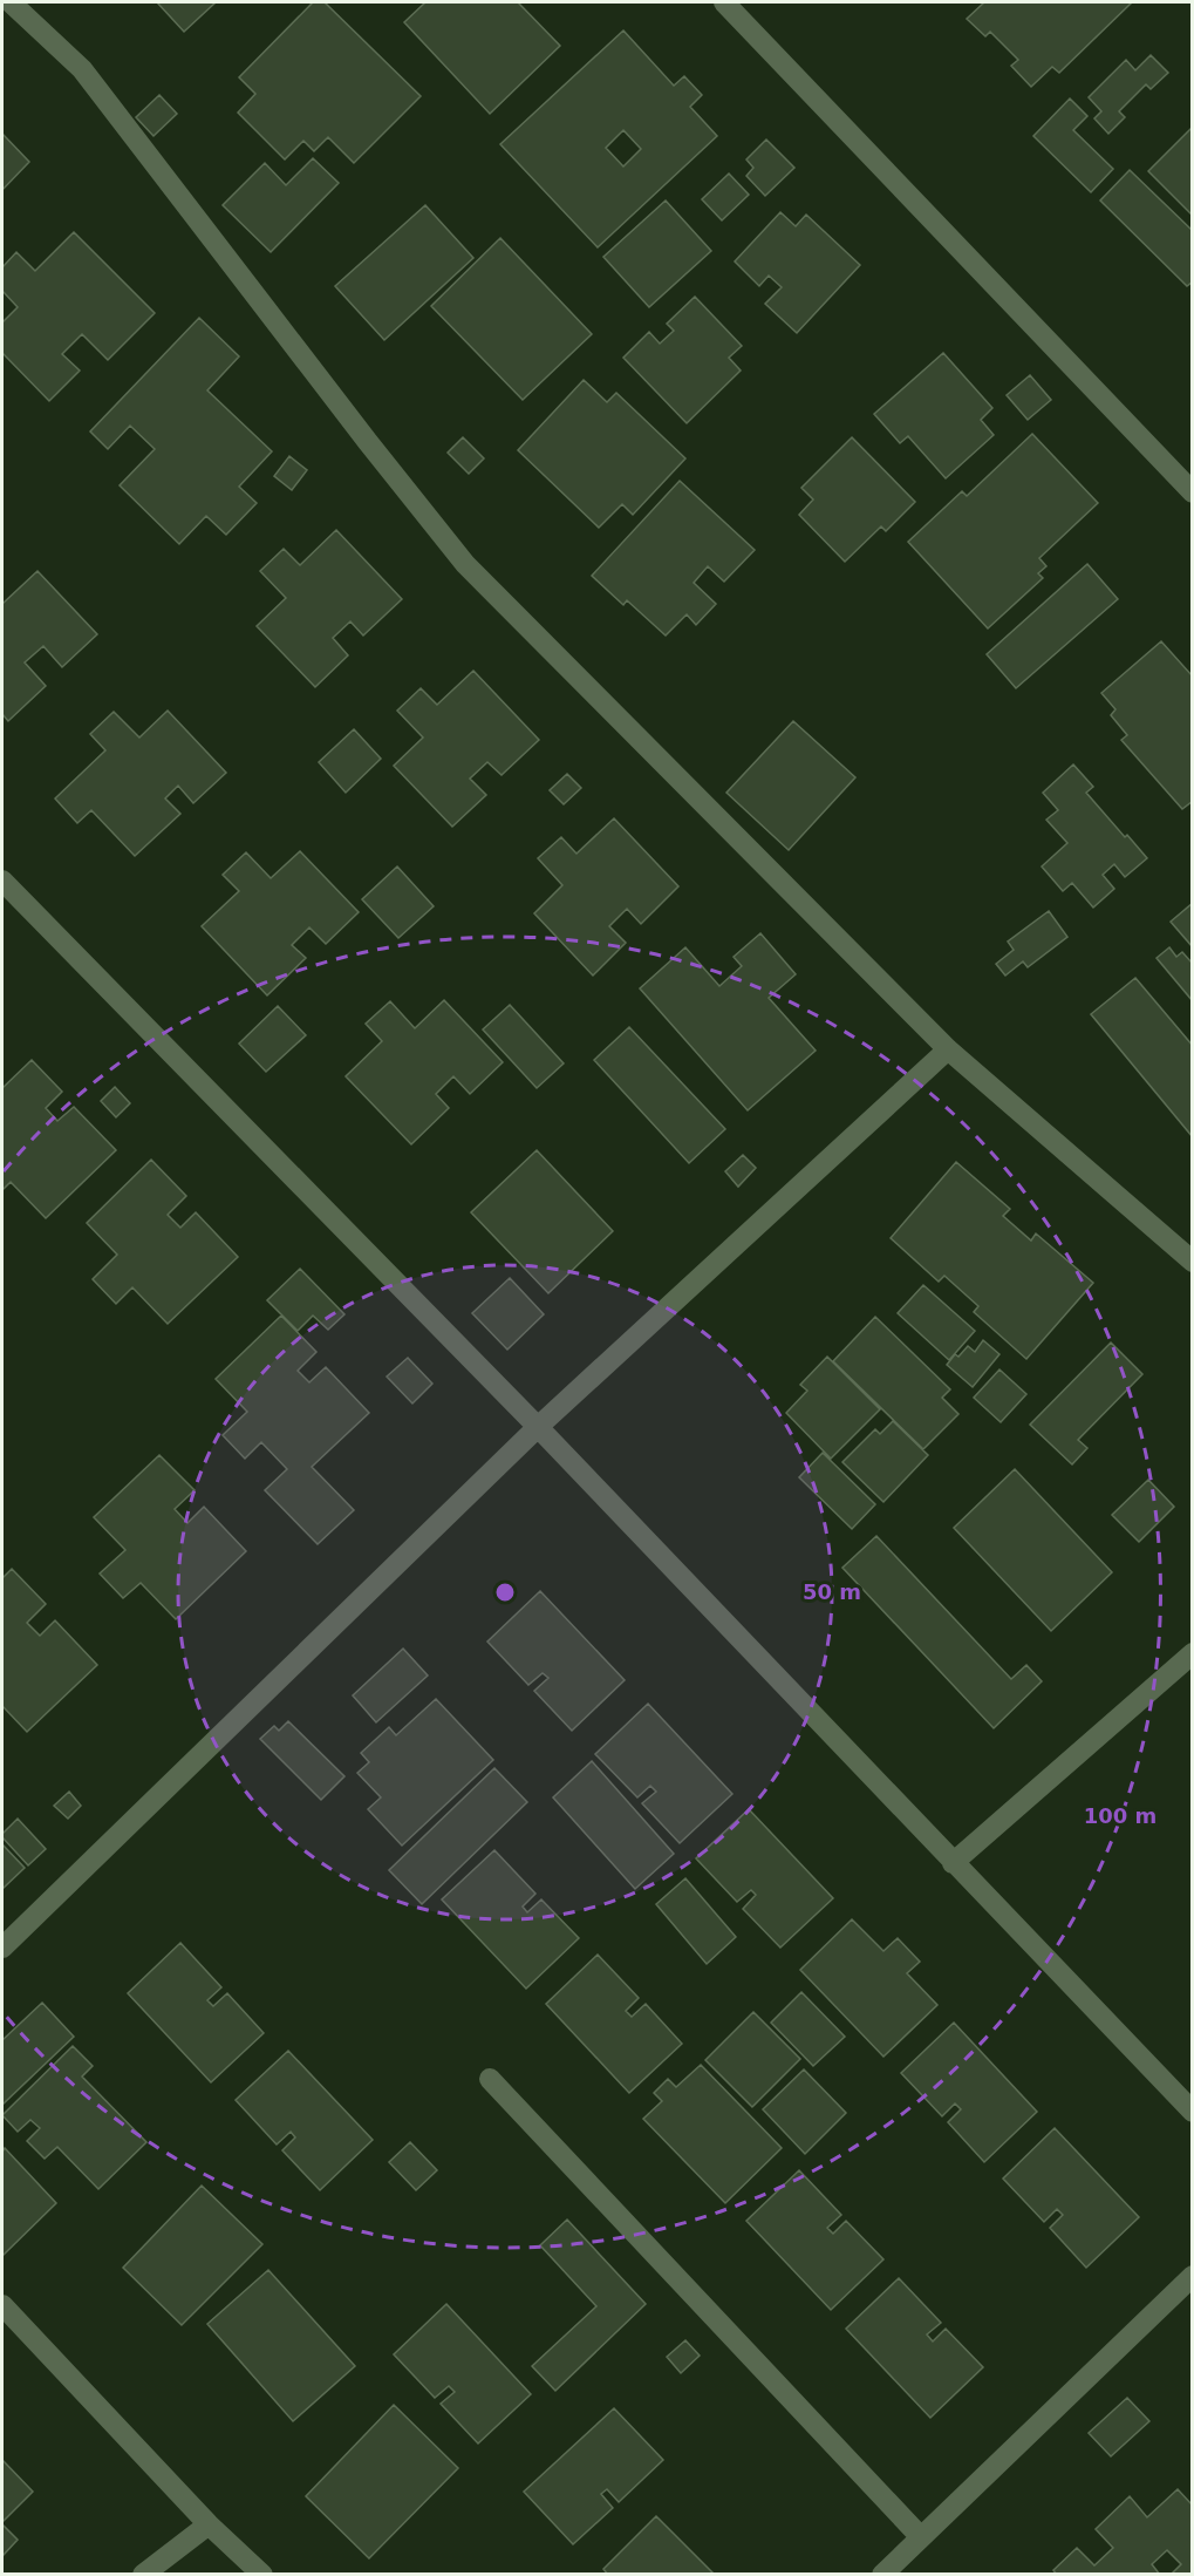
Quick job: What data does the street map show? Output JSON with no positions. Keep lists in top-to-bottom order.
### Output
{
  "rings": ["50 m", "100 m"]
}
